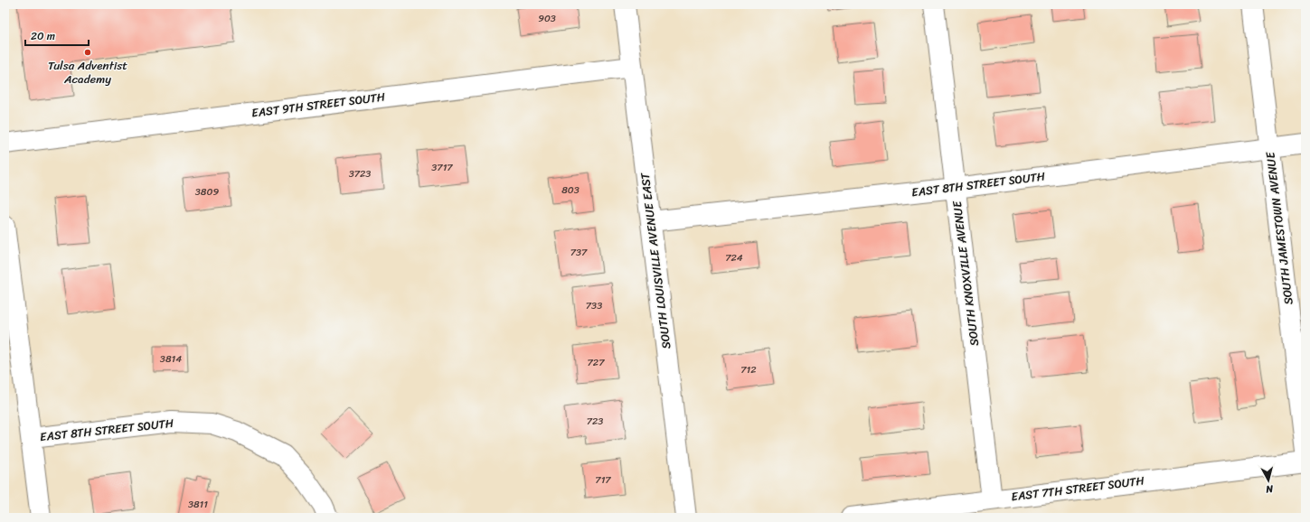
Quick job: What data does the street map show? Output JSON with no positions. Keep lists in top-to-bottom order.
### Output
{
  "streets": {
    "street": [
      "EAST 9TH STREET SOUTH",
      "EAST 8TH STREET SOUTH",
      "SOUTH JAMESTOWN AVENUE",
      "SOUTH LOUISVILLE AVENUE EAST",
      "SOUTH KNOXVILLE AVENUE",
      "EAST 7TH STREET SOUTH"
    ]
  },
  "crossings": [
    ["EAST 9TH STREET SOUTH", "SOUTH LOUISVILLE AVENUE EAST"],
    ["EAST 8TH STREET SOUTH", "SOUTH JAMESTOWN AVENUE"],
    ["EAST 8TH STREET SOUTH", "SOUTH LOUISVILLE AVENUE EAST"],
    ["EAST 8TH STREET SOUTH", "SOUTH KNOXVILLE AVENUE"],
    ["SOUTH KNOXVILLE AVENUE", "EAST 7TH STREET SOUTH"]
  ],
  "places": ["Tulsa Adventist Academy"],
  "house_numbers": [
    "903",
    "3717",
    "3723",
    "803",
    "3809",
    "737",
    "724",
    "733",
    "3814",
    "727",
    "712",
    "723",
    "717",
    "3811"
  ],
  "scale_bar": "20 m",
  "north": "bottom"
}
